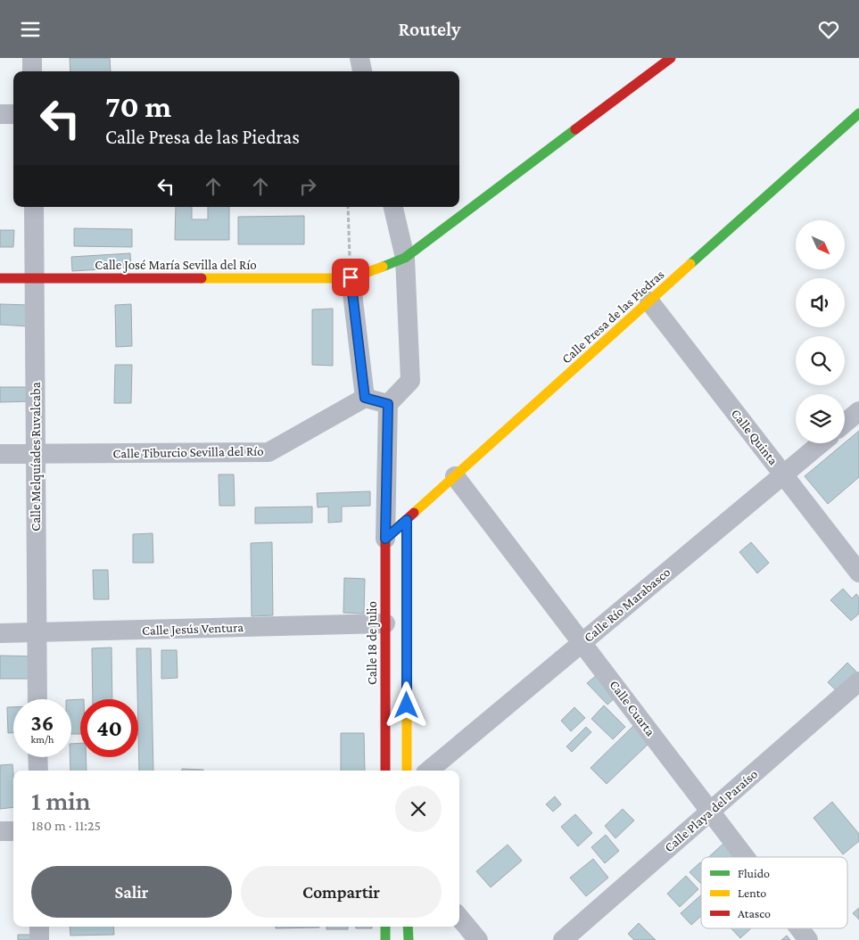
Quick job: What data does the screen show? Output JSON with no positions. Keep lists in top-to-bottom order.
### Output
{
  "streets": {
    "street": [
      "Calle José María Sevilla del Río",
      "Calle Presa de las Piedras",
      "Calle Quinta",
      "Calle Tiburcio Sevilla del Río",
      "Calle Melquíades Ruvalcaba",
      "Calle Río Marabasco",
      "Calle Jesús Ventura",
      "Calle 18 de Julio",
      "Calle Cuarta",
      "Calle Playa del Paraíso"
    ]
  },
  "crossings": [
    ["Calle José María Sevilla del Río", "Calle Melquíades Ruvalcaba"],
    ["Calle Presa de las Piedras", "Calle Quinta"],
    ["Calle Presa de las Piedras", "Calle 18 de Julio"],
    ["Calle Presa de las Piedras", "Calle Cuarta"],
    ["Calle Quinta", "Calle Río Marabasco"],
    ["Calle Tiburcio Sevilla del Río", "Calle Melquíades Ruvalcaba"],
    ["Calle Melquíades Ruvalcaba", "Calle Jesús Ventura"],
    ["Calle Río Marabasco", "Calle Cuarta"],
    ["Calle Jesús Ventura", "Calle 18 de Julio"],
    ["Calle Cuarta", "Calle Playa del Paraíso"]
  ],
  "legend": ["Fluido", "Lento", "Atasco"],
  "north": "bottom right",
  "page": {
    "header": "Routely",
    "turn": ["70 m", "Calle Presa de las Piedras"],
    "speed": "36 km/h",
    "limit": "40",
    "heading": ["1 min", "180 m · 11:25"],
    "buttons": ["Salir", "Compartir"]
  }
}
